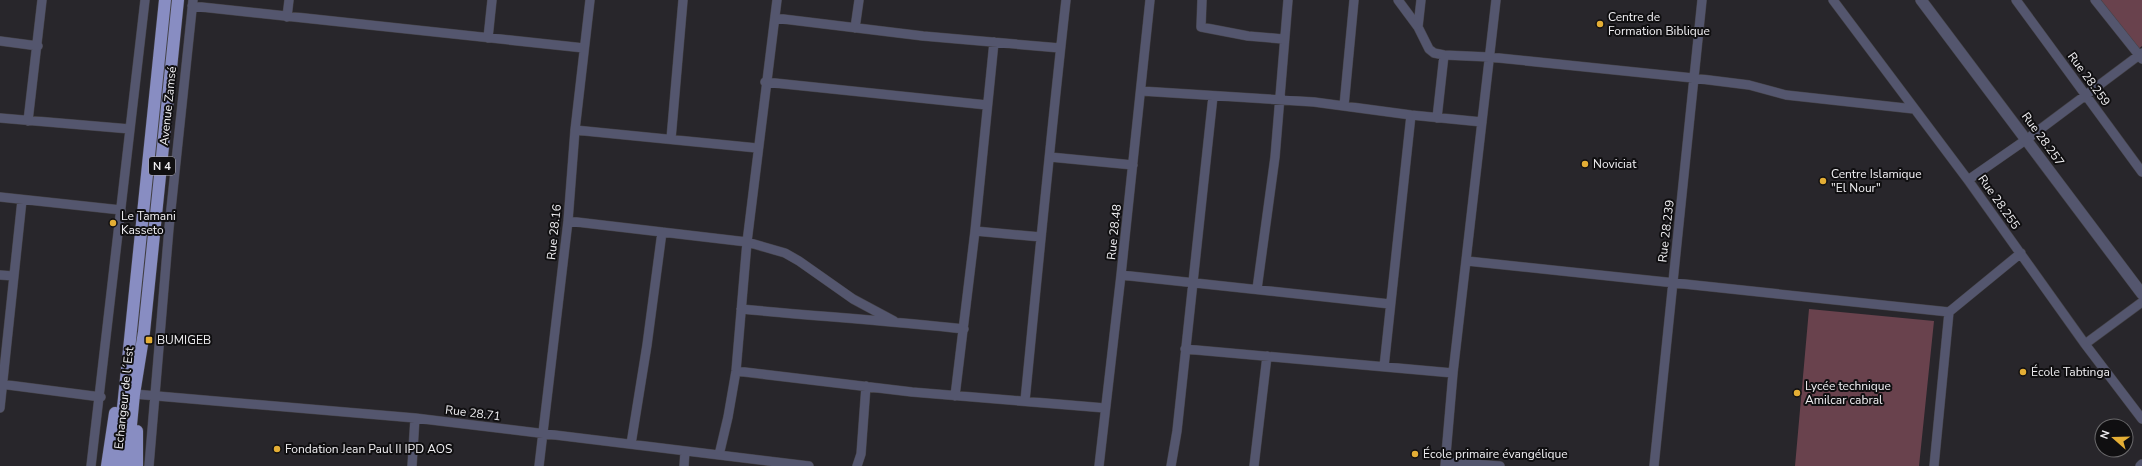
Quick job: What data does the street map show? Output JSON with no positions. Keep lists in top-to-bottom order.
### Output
{
  "streets": {
    "highway": ["Avenue Zamsé", "N 4", "Echangeur de l´Est"],
    "street": [
      "Rue 28.259",
      "Rue 28.257",
      "Rue 28.255",
      "Rue 28.239",
      "Rue 28.16",
      "Rue 28.48",
      "Rue 28.71"
    ]
  },
  "crossings": [
    ["Avenue Zamsé", "Echangeur de l´Est"],
    ["Rue 28.16", "Rue 28.71"],
    ["Echangeur de l´Est", "Rue 28.71"]
  ],
  "places": {
    "other": [
      "Centre de Formation Biblique",
      "Noviciat",
      "Centre Islamique \"El Nour\"",
      "Le Tamani Kasseto",
      "École Tabtinga",
      "Lycée technique Amilcar cabral",
      "Fondation Jean Paul II IPD AOS",
      "École primaire évangélique"
    ],
    "transit": ["BUMIGEB"]
  },
  "north": "left"
}
